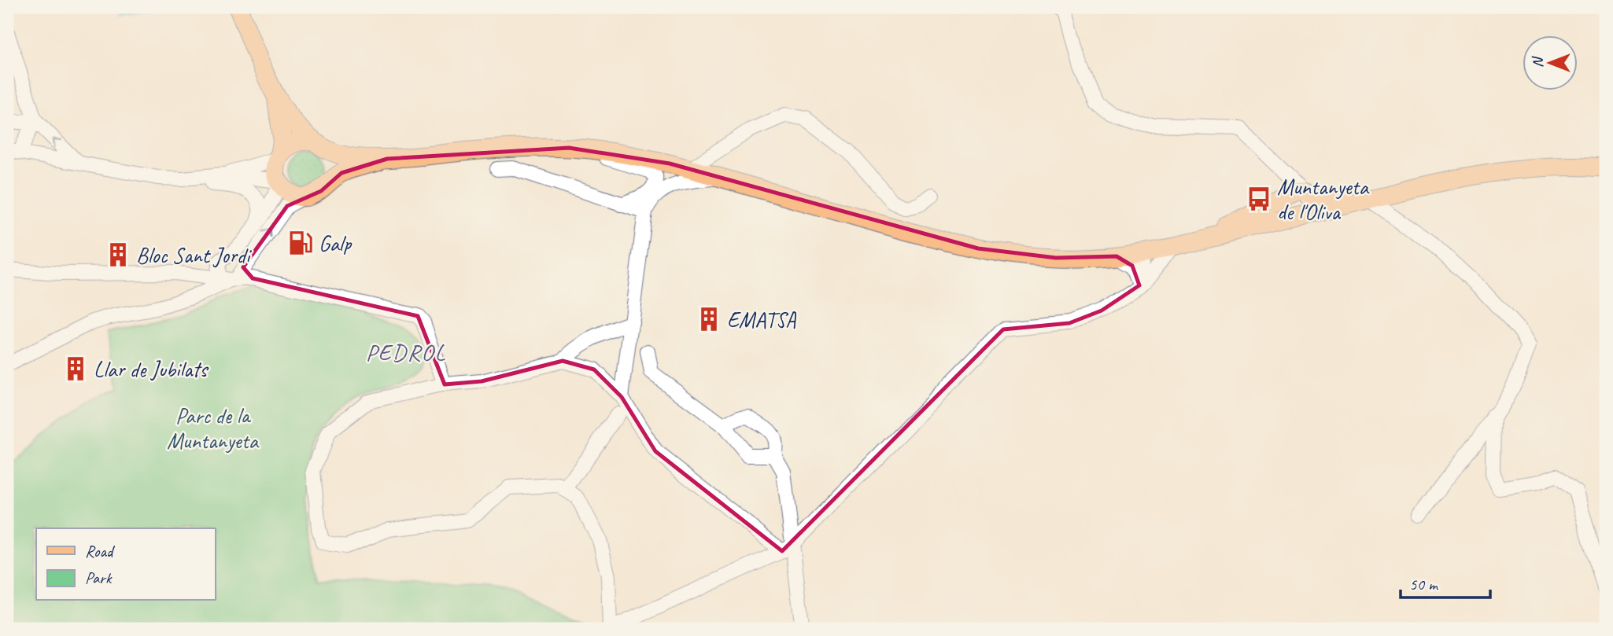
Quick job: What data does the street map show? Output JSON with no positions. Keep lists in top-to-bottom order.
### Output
{
  "districts": ["PEDROL"],
  "parks": ["Parc de la Muntanyeta"],
  "places": {
    "bus stop": ["Muntanyeta de l'Oliva"],
    "fuel station": ["Galp"],
    "building": ["Bloc Sant Jordi", "EMATSA", "Llar de Jubilats"]
  },
  "legend": ["Road", "Park"],
  "scale_bar": "50 m",
  "north": "left"
}
